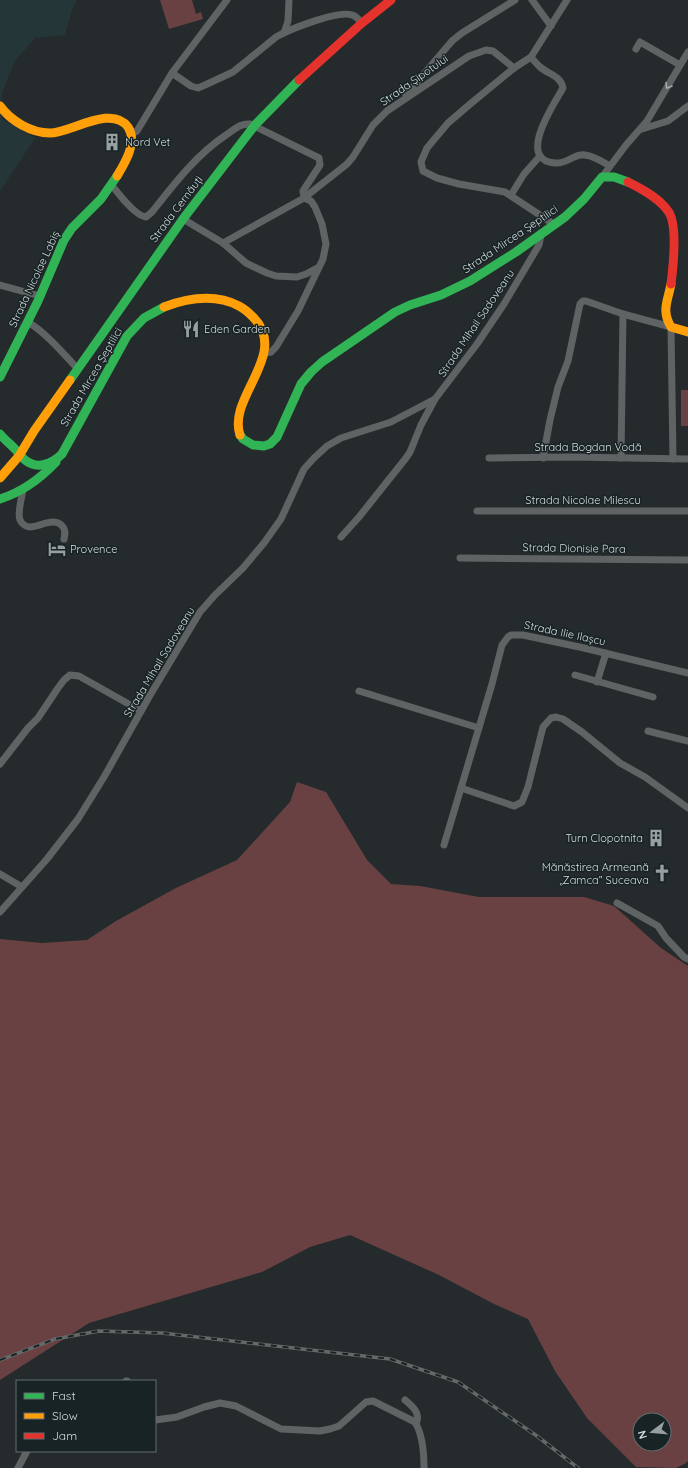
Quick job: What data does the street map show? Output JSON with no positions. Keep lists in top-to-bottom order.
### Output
{
  "streets": {
    "street": [
      "Strada Șipotului",
      "Strada Cernăuți",
      "Strada Mircea Șeptilici",
      "Strada Nicolae Labiș",
      "Strada Mihail Sadoveanu",
      "Strada Bogdan Vodă",
      "Strada Nicolae Milescu",
      "Strada Dionisie Para",
      "Strada Ilie Ilașcu"
    ]
  },
  "crossings": [
    ["Strada Cernăuți", "Strada Mircea Șeptilici"],
    ["Strada Mircea Șeptilici", "Strada Mihail Sadoveanu"]
  ],
  "places": {
    "building": ["Nord Vet", "Turn Clopotnita"],
    "restaurant": ["Eden Garden"],
    "hotel": ["Provence"],
    "church": ["Mănăstirea Armeană „Zamca” Suceava"]
  },
  "legend": ["Fast", "Slow", "Jam"],
  "north": "left"
}
